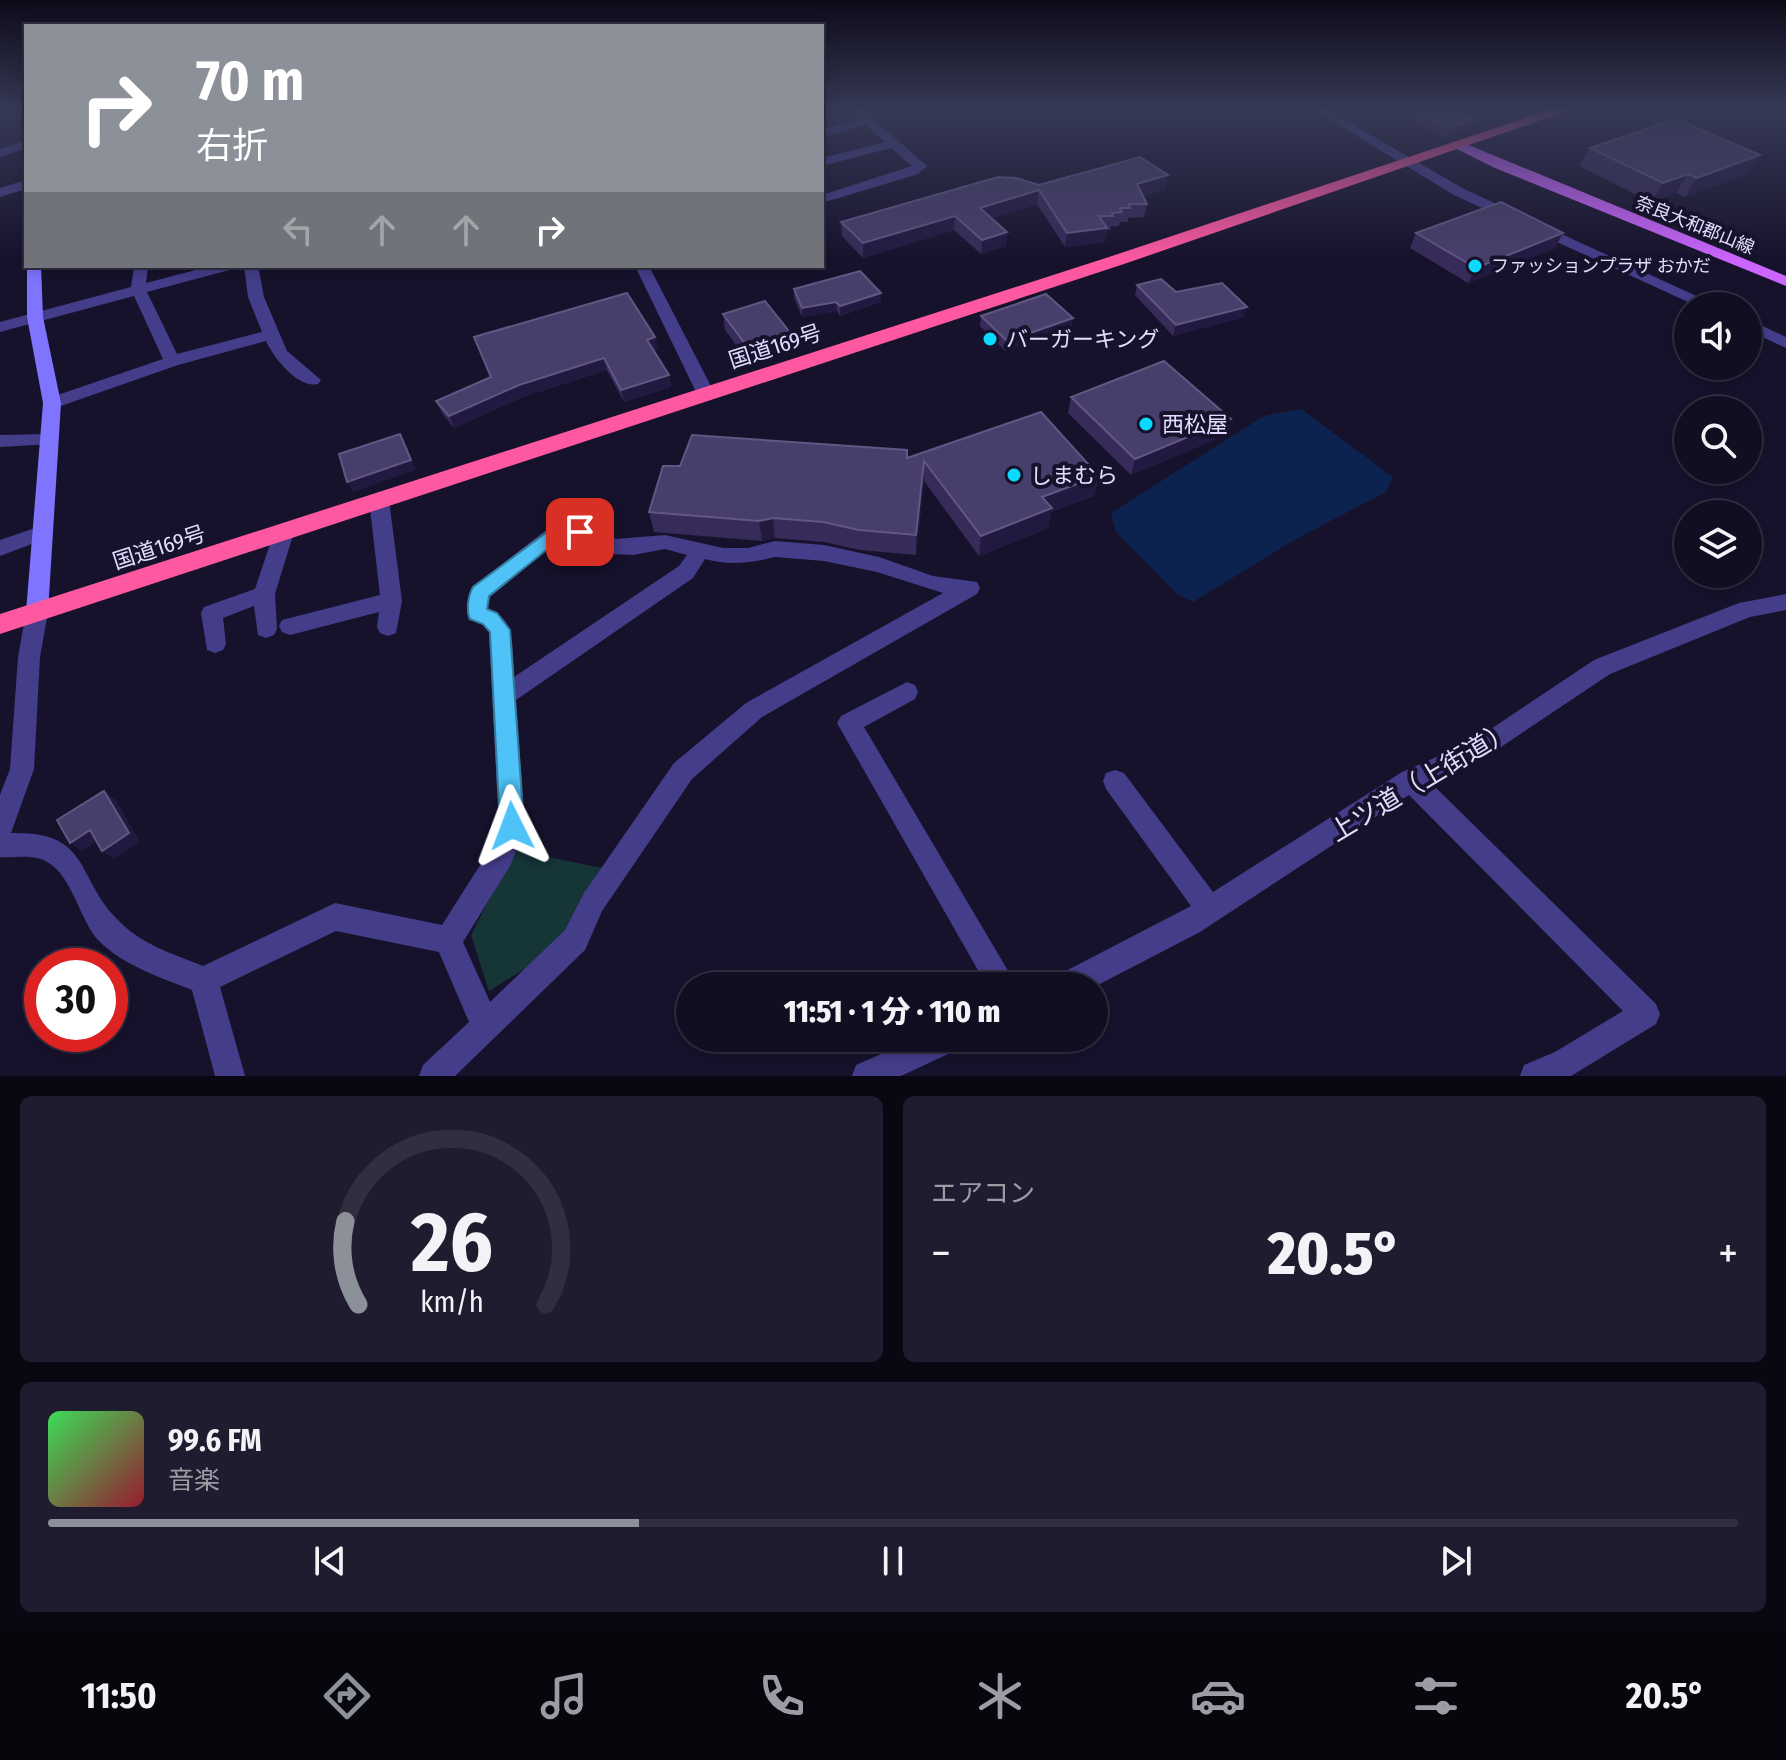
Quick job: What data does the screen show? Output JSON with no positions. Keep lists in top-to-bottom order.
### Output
{
  "streets": {
    "highway": ["国道169号"],
    "main road": ["奈良大和郡山線"],
    "street": ["上ツ道（上街道）"]
  },
  "places": [
    "ファッションプラザ おかだ",
    "バーガーキング",
    "西松屋",
    "しまむら"
  ],
  "page": {
    "turn": ["70 m", "右折"],
    "limit": "30",
    "trip": "11:51 · 1 分 · 110 m",
    "tile": "エアコン",
    "heat": ["−", "20.5°", "+"],
    "song": ["99.6 FM", "音楽"],
    "tabs": ["11:50", "20.5°"],
    "gauge": ["26", "km/h"]
  }
}
